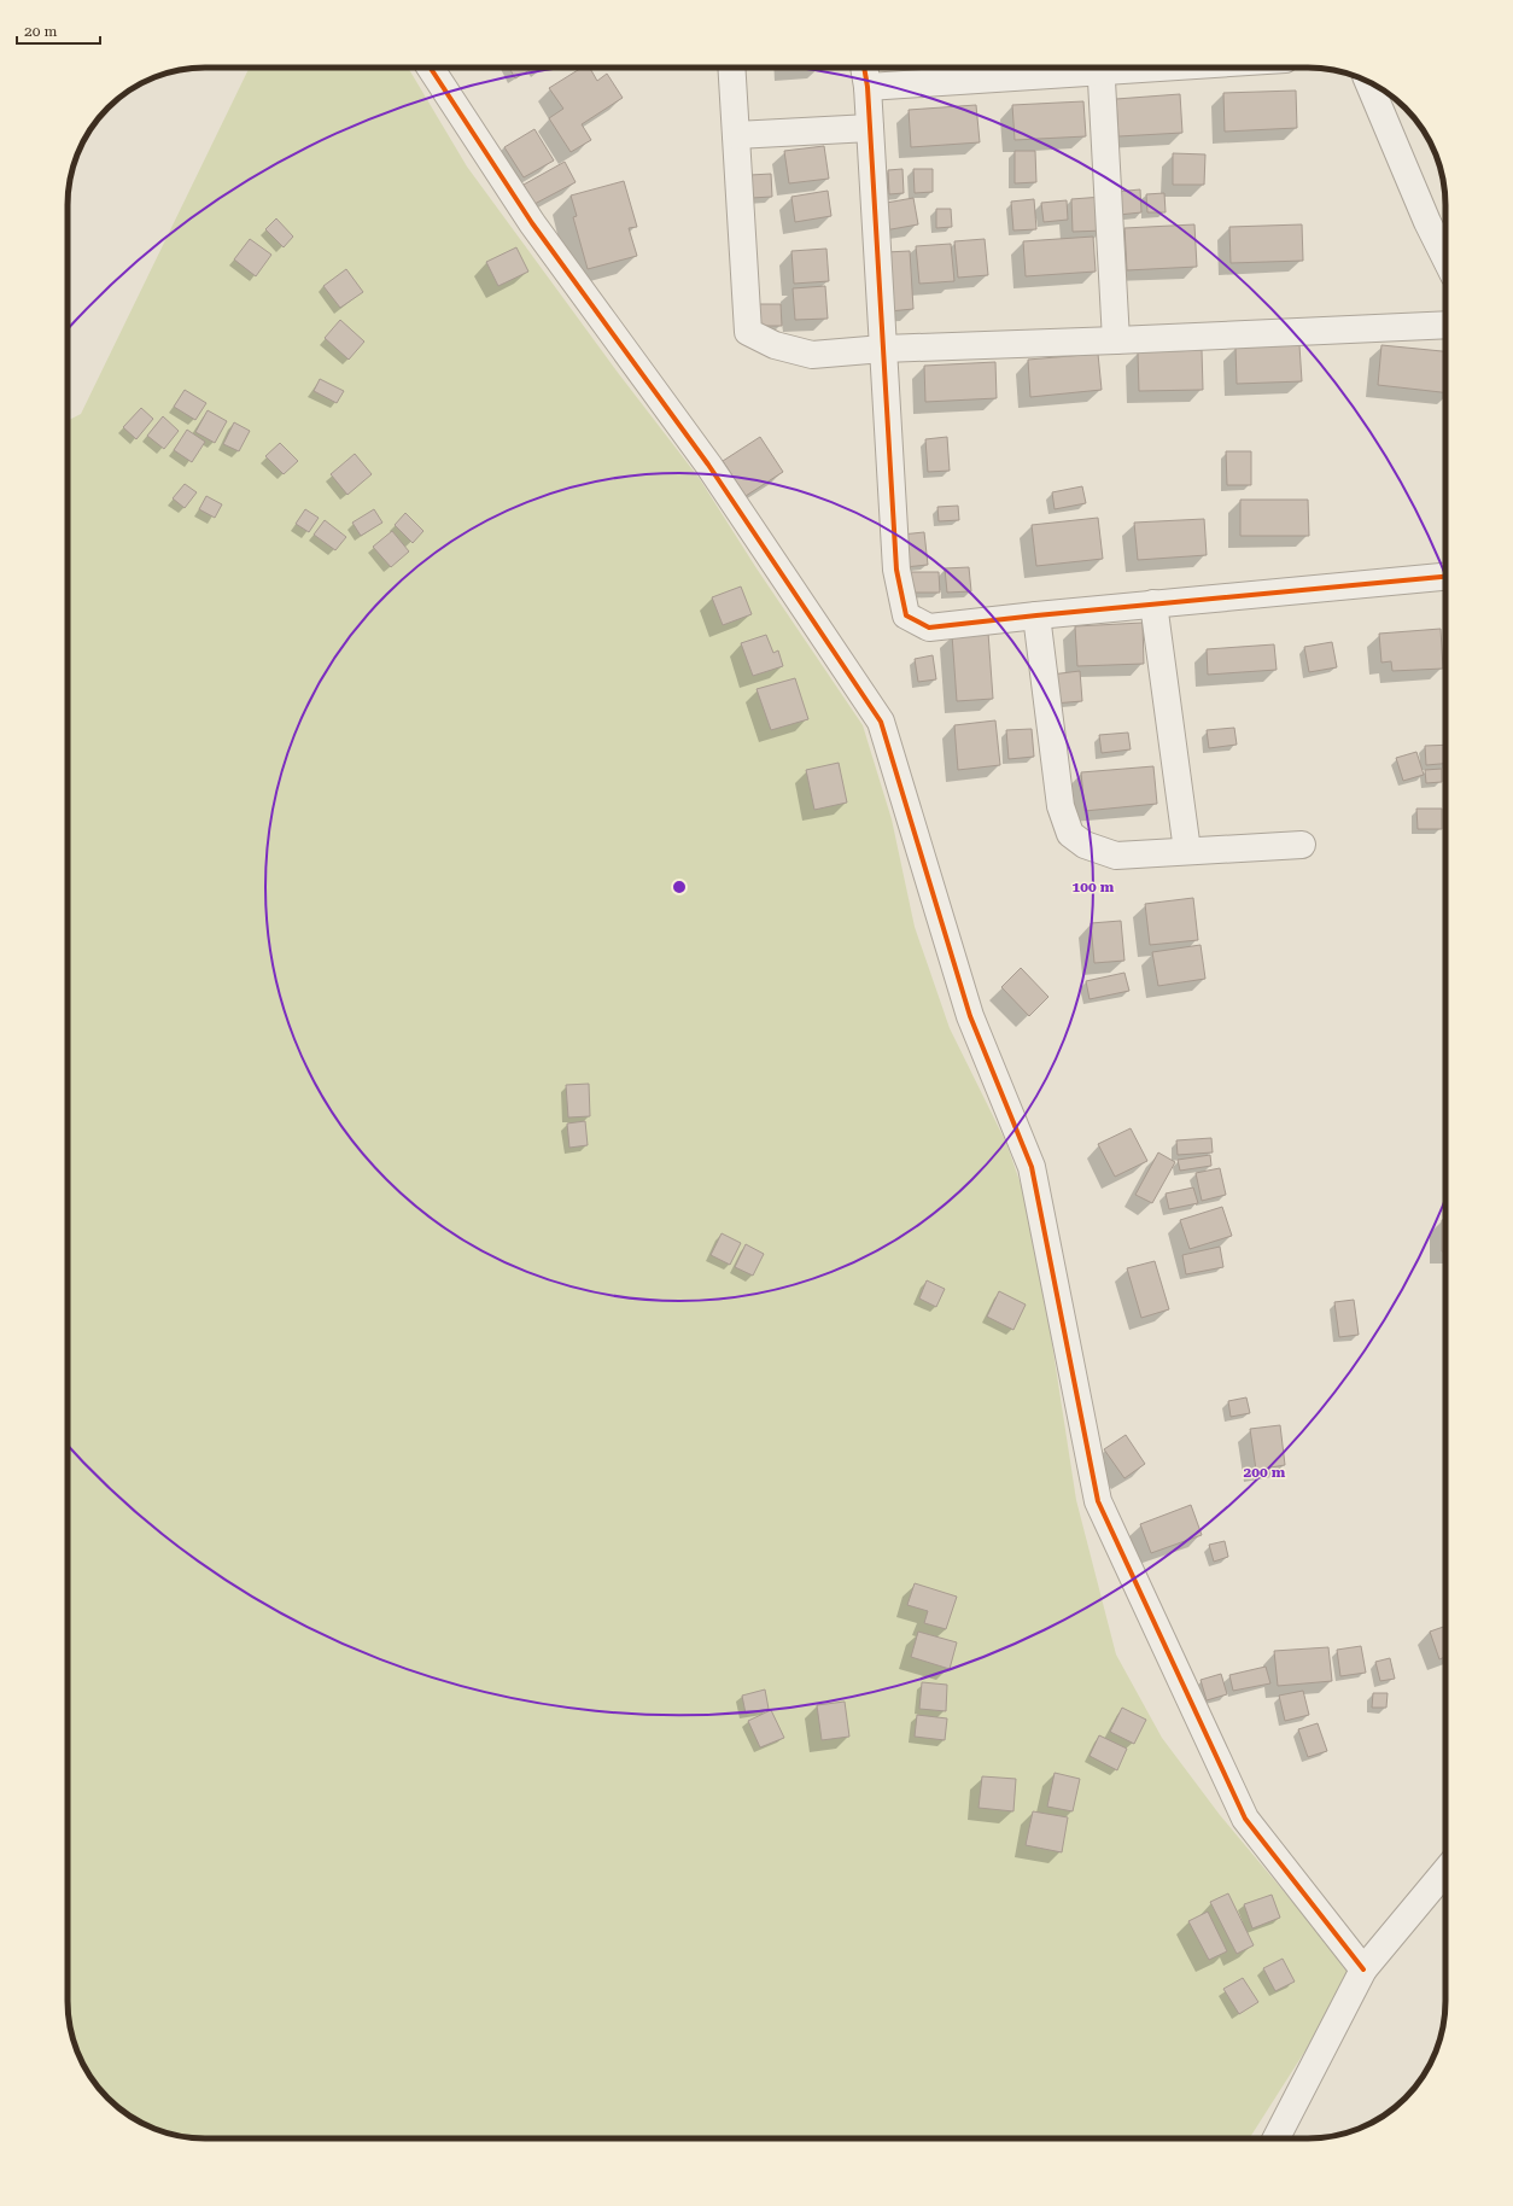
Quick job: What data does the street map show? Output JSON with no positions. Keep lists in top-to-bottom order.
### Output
{
  "scale_bar": "20 m",
  "rings": ["100 m", "200 m"]
}
